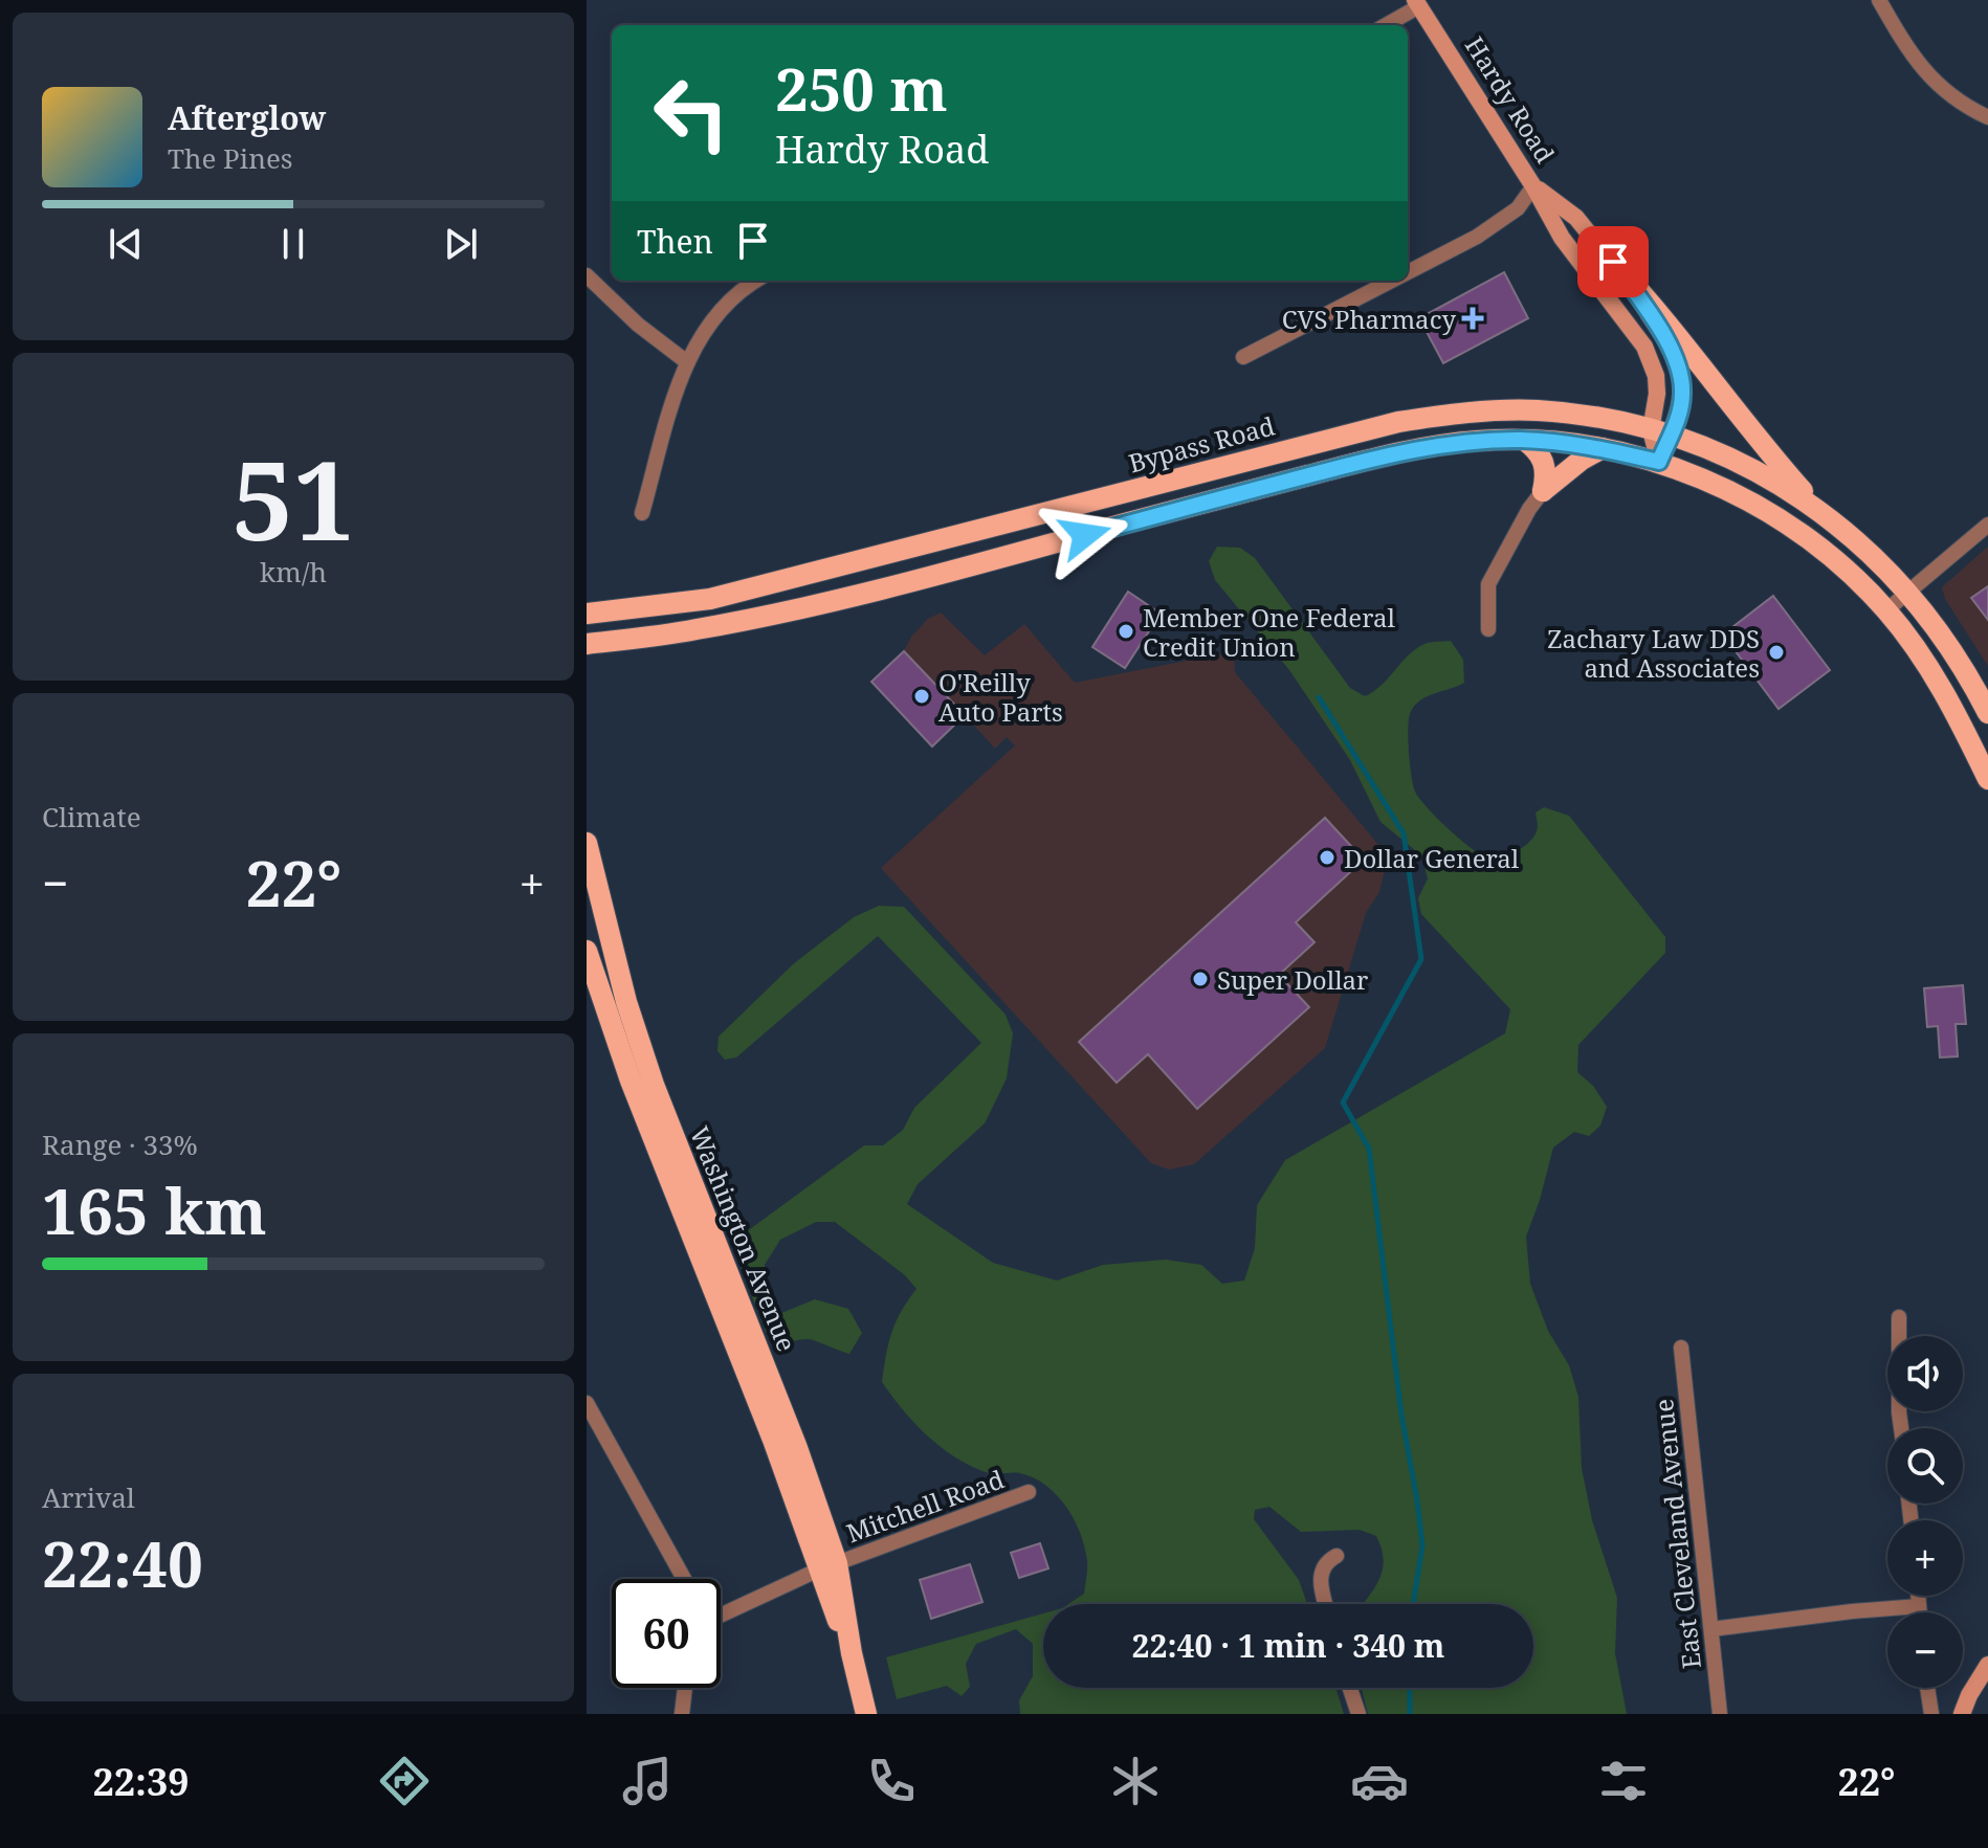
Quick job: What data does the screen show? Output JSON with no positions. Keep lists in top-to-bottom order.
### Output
{
  "streets": {
    "main road": ["Hardy Road", "Bypass Road", "Washington Avenue"],
    "street": ["Mitchell Road", "East Cleveland Avenue"]
  },
  "crossings": [
    ["Hardy Road", "Bypass Road"],
    ["Washington Avenue", "Mitchell Road"]
  ],
  "places": {
    "health": ["CVS Pharmacy"],
    "other": [
      "Member One Federal Credit Union",
      "Zachary Law DDS and Associates",
      "O'Reilly Auto Parts",
      "Dollar General",
      "Super Dollar"
    ]
  },
  "page": {
    "turn": ["250 m", "Hardy Road"],
    "song": ["Afterglow", "The Pines"],
    "then": "Then",
    "tile": [
      ["51", "km/h"],
      "Climate",
      ["Range · 33%", "165 km"],
      ["Arrival", "22:40"]
    ],
    "heat": ["−", "22°", "+"],
    "map_buttons": ["+", "−"],
    "limit": "60",
    "trip": "22:40 · 1 min · 340 m",
    "tabs": ["22:39", "22°"]
  }
}
